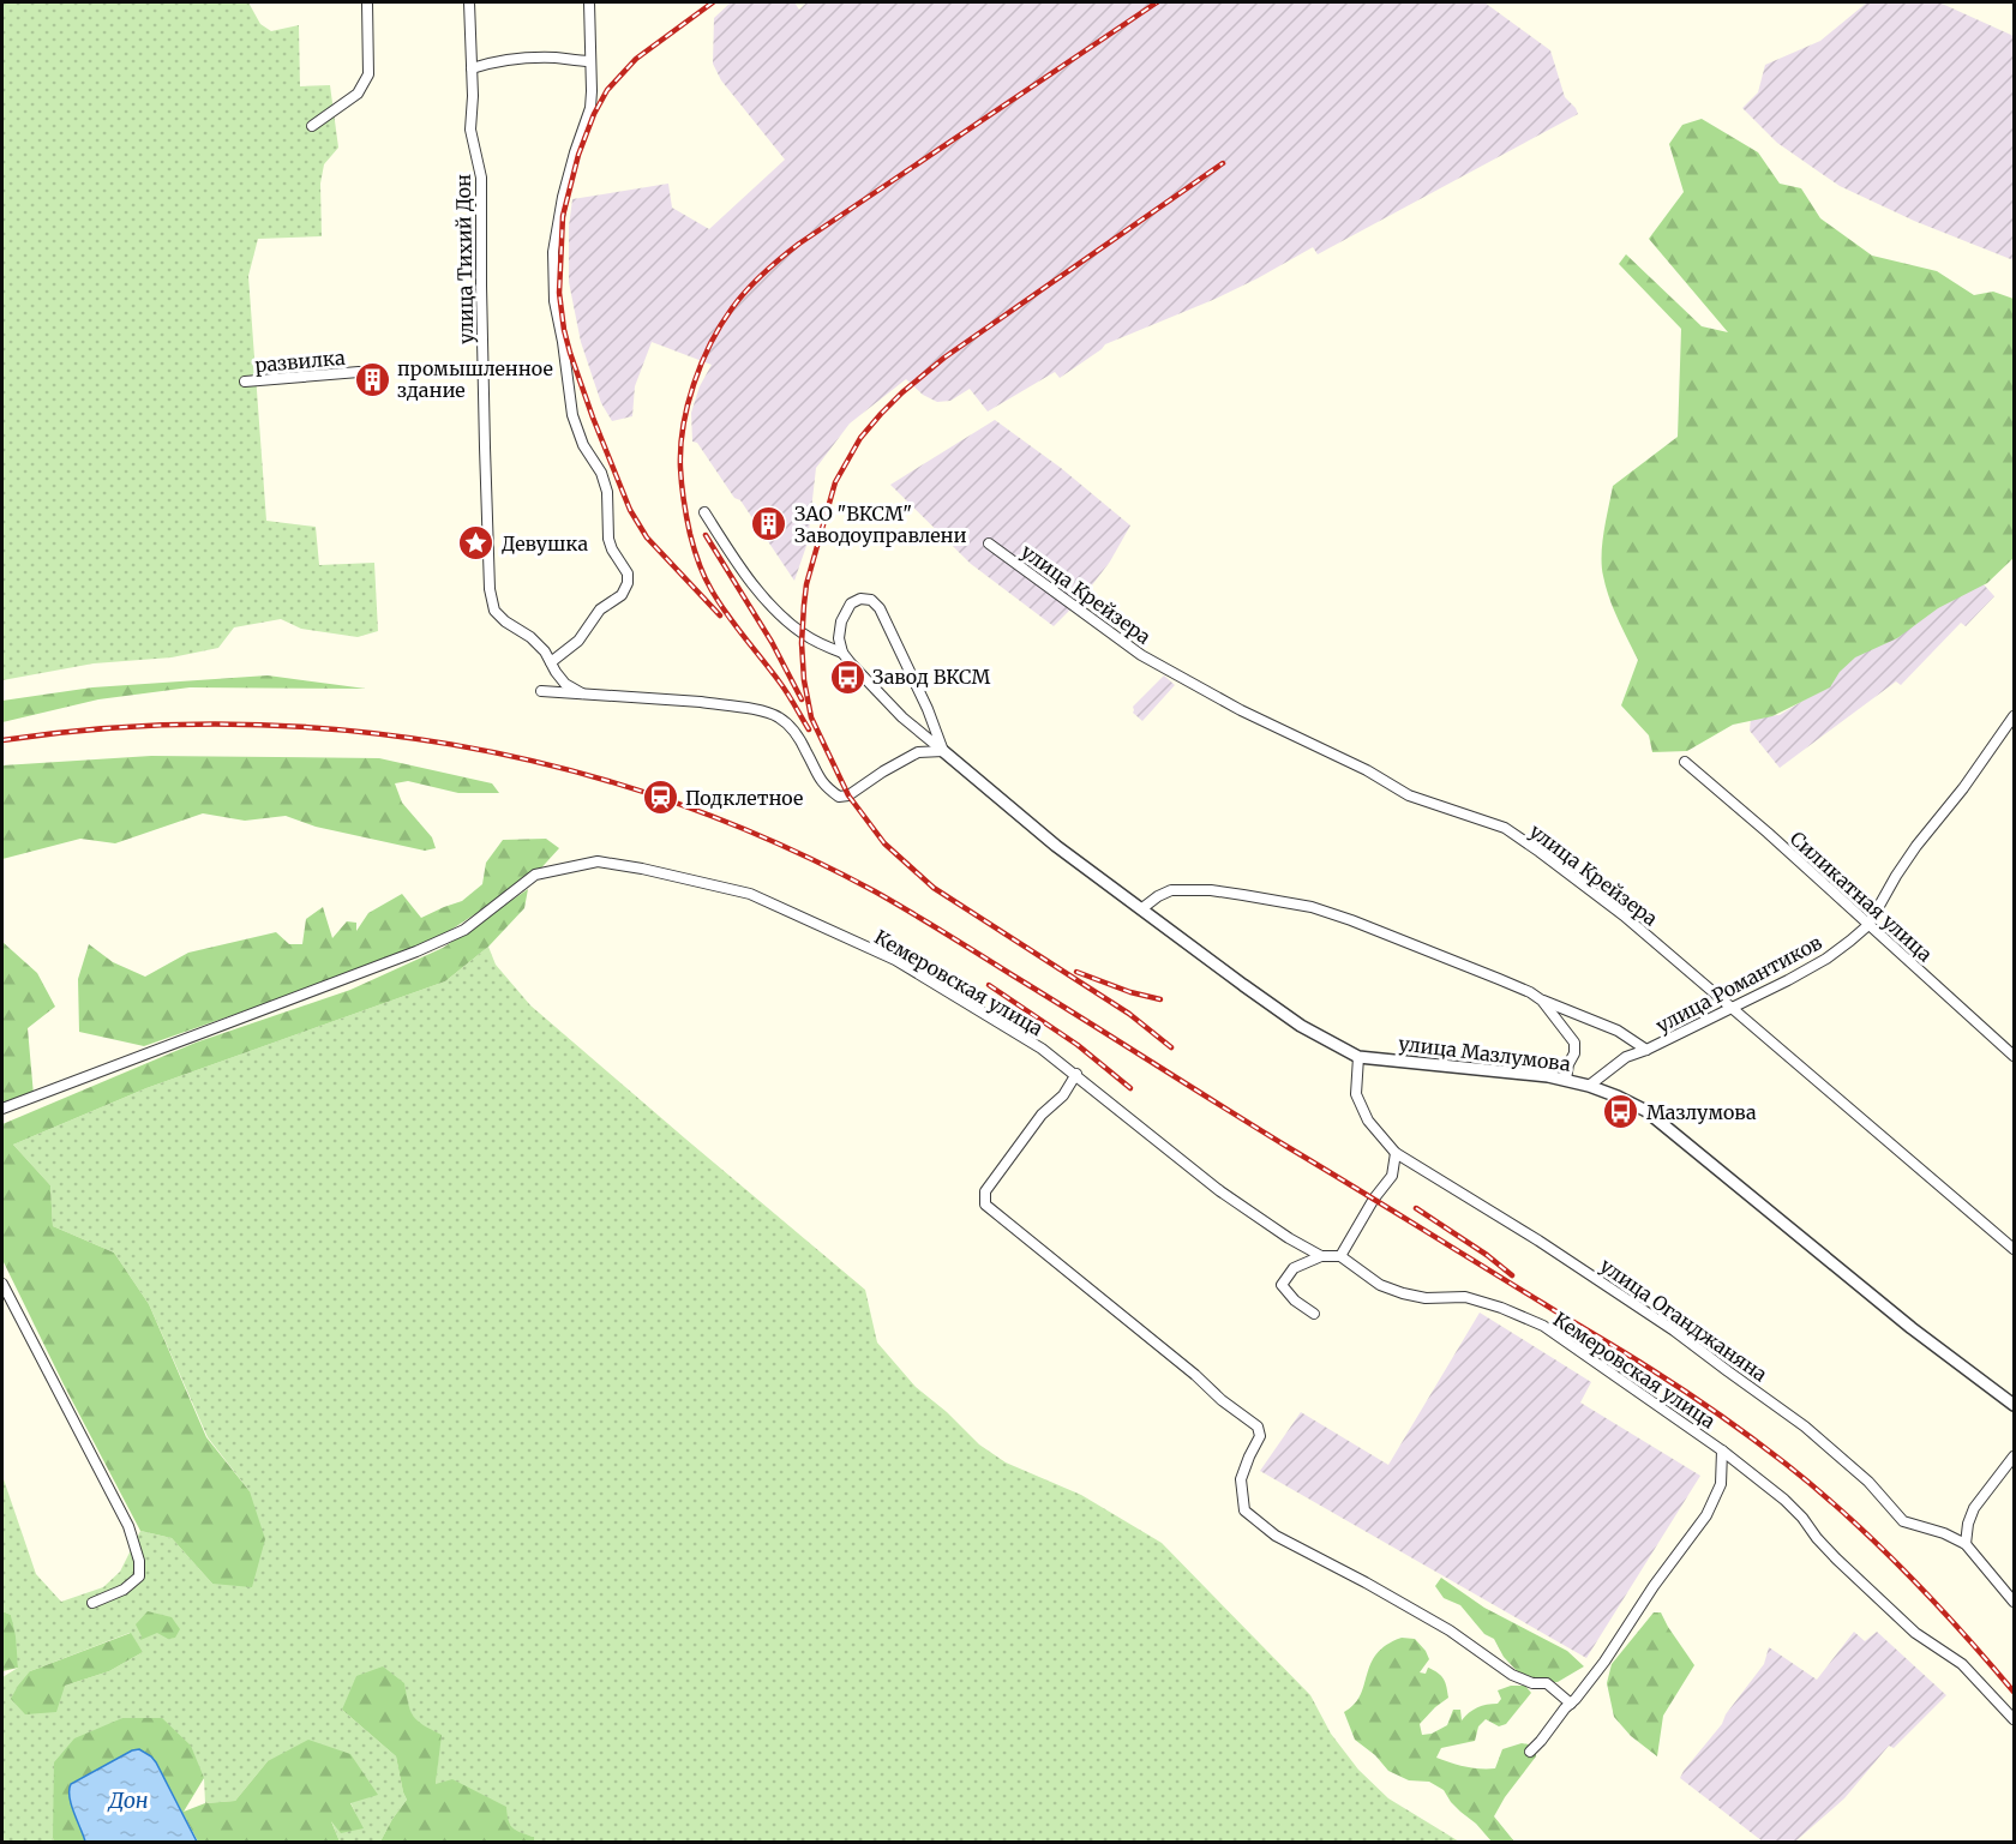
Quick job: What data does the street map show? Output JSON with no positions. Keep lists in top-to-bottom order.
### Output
{
  "streets": {
    "street": [
      "улица Тихий Дон",
      "развилка",
      "улица Крейзера",
      "Силикатная улица",
      "Кемеровская улица",
      "улица Романтиков",
      "улица Мазлумова",
      "улица Оганджаняна"
    ]
  },
  "crossings": [
    ["улица Крейзера", "улица Романтиков"],
    ["Силикатная улица", "улица Романтиков"],
    ["улица Романтиков", "улица Мазлумова"],
    ["улица Мазлумова", "улица Оганджаняна"]
  ],
  "water": ["Дон"],
  "places": {
    "building": ["промышленное здание", "ЗАО \"ВКСМ\" Заводоуправлени"],
    "place": ["Девушка"],
    "bus stop": ["Завод ВКСМ", "Мазлумова"],
    "station": ["Подклетное"]
  }
}
